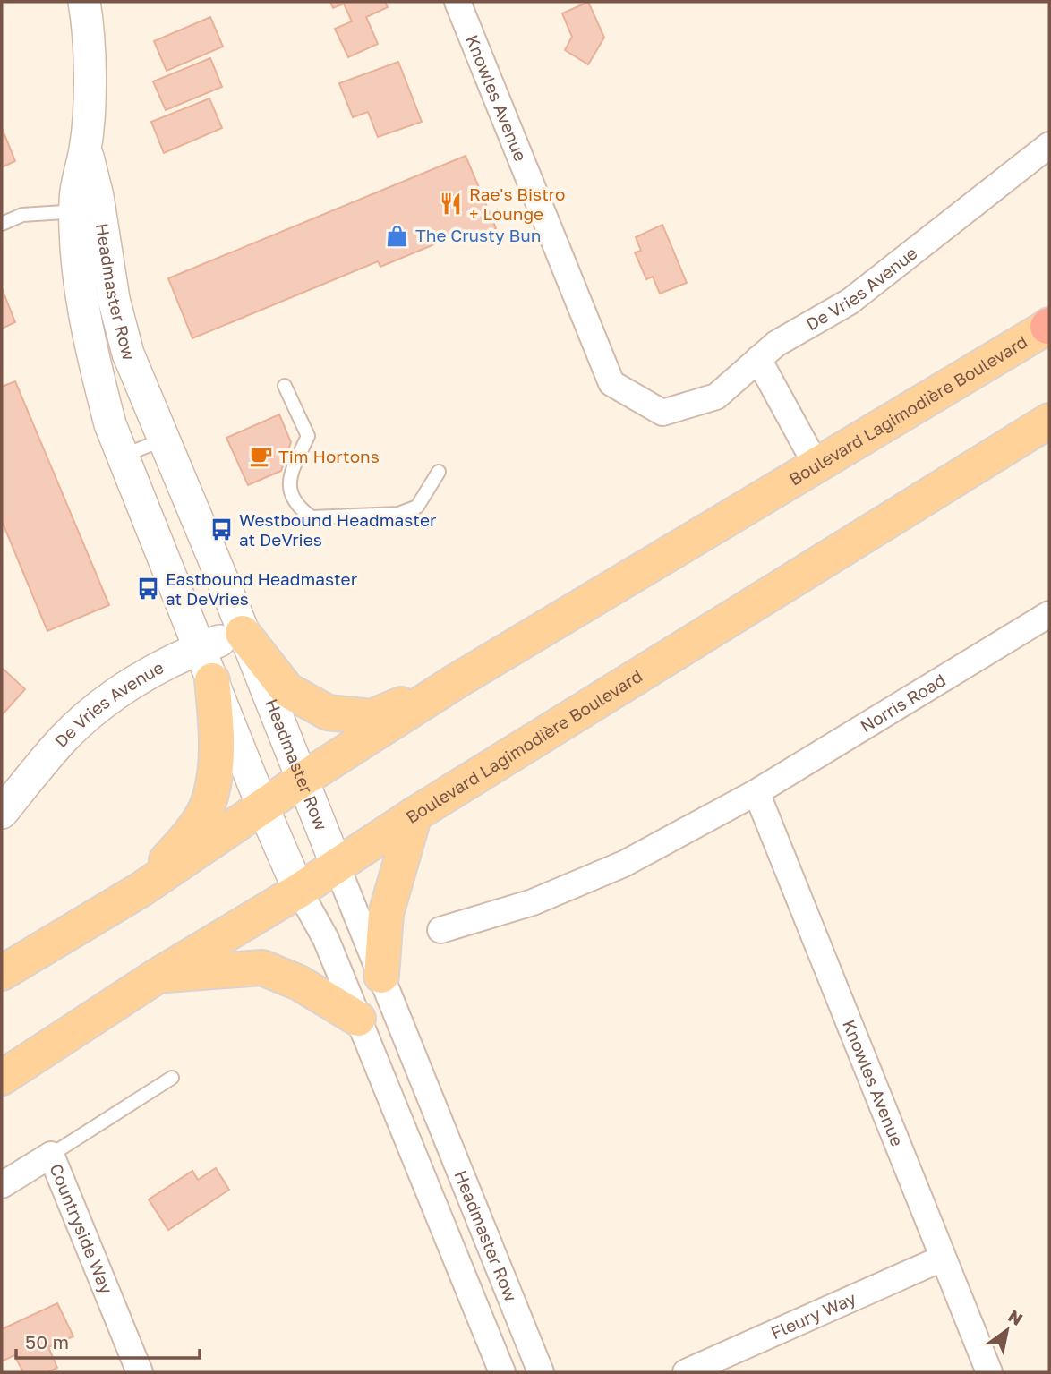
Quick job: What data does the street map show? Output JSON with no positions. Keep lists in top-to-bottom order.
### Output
{
  "streets": {
    "main road": ["Boulevard Lagimodière Boulevard"],
    "street": [
      "Knowles Avenue",
      "De Vries Avenue",
      "Headmaster Row",
      "Norris Road",
      "Countryside Way",
      "Fleury Way"
    ]
  },
  "crossings": [
    ["Knowles Avenue", "De Vries Avenue"],
    ["Knowles Avenue", "Norris Road"],
    ["Knowles Avenue", "Fleury Way"],
    ["De Vries Avenue", "Headmaster Row"],
    ["Headmaster Row", "Boulevard Lagimodière Boulevard"]
  ],
  "places": {
    "restaurant": ["Rae's Bistro + Lounge"],
    "shop": ["The Crusty Bun"],
    "cafe": ["Tim Hortons"],
    "bus stop": ["Westbound Headmaster at DeVries", "Eastbound Headmaster at DeVries"]
  },
  "scale_bar": "50 m",
  "north": "top right"
}
